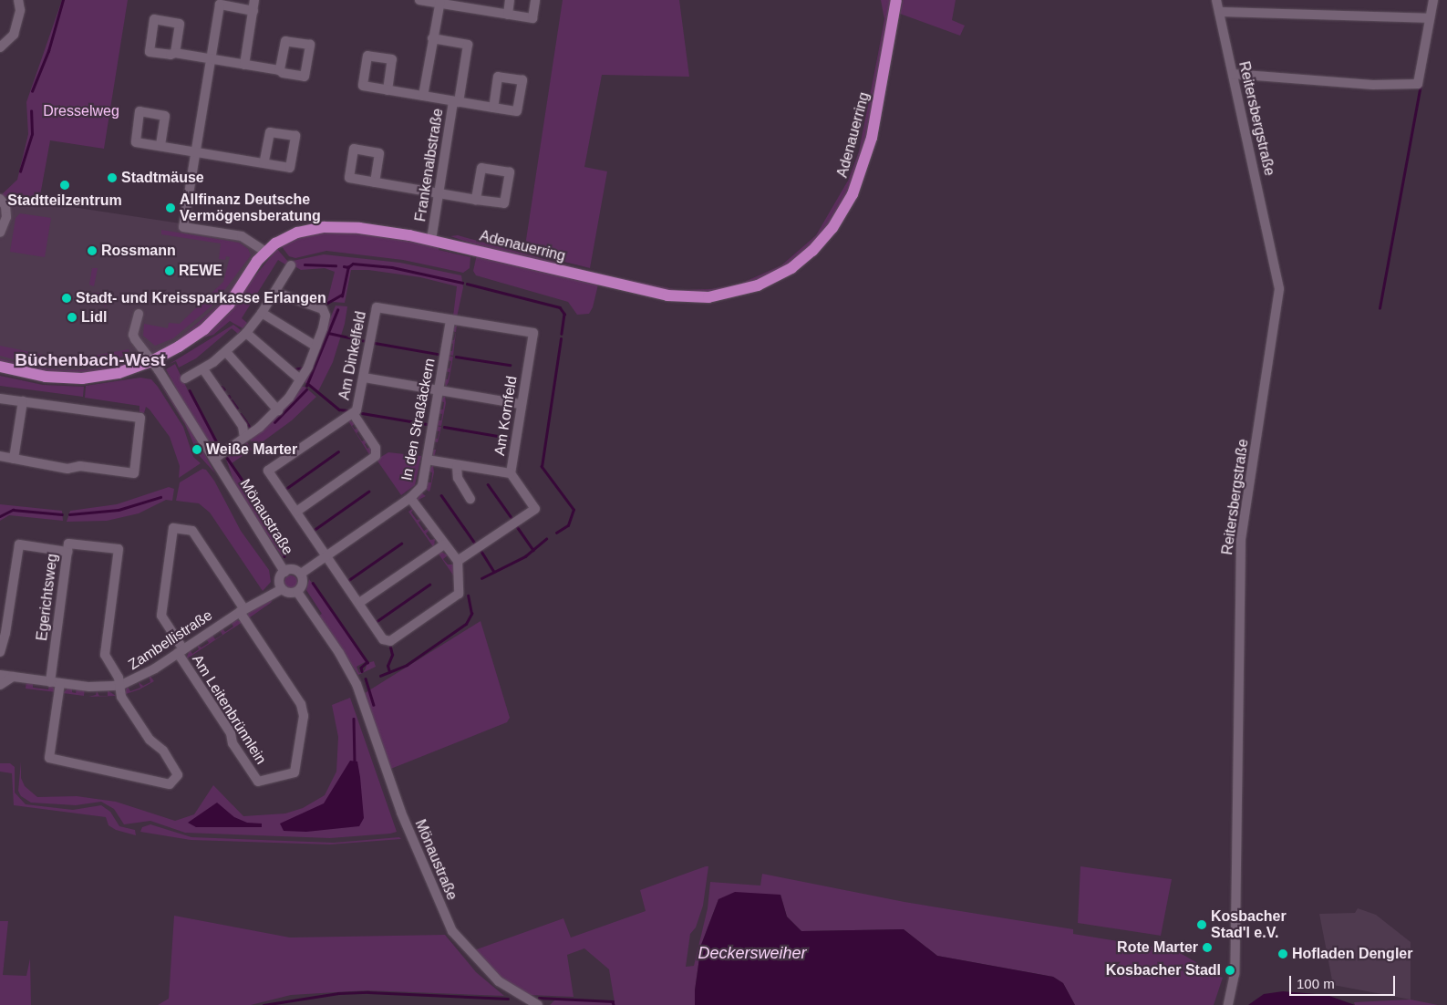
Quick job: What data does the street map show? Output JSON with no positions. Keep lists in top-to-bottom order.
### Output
{
  "streets": {
    "main road": ["Adenauerring"],
    "street": [
      "Reitersbergstraße",
      "Frankenalbstraße",
      "Am Dinkelfeld",
      "Am Kornfeld",
      "In den Straßäckern",
      "Mönaustraße",
      "Egerichtsweg",
      "Zambellistraße",
      "Am Leitenbrünnlein"
    ]
  },
  "crossings": [
    ["Adenauerring", "Frankenalbstraße"],
    ["Adenauerring", "Mönaustraße"],
    ["Am Dinkelfeld", "Am Kornfeld"],
    ["Am Dinkelfeld", "In den Straßäckern"],
    ["Am Kornfeld", "In den Straßäckern"],
    ["In den Straßäckern", "Mönaustraße"],
    ["In den Straßäckern", "Zambellistraße"],
    ["Mönaustraße", "Zambellistraße"],
    ["Egerichtsweg", "Zambellistraße"],
    ["Zambellistraße", "Am Leitenbrünnlein"]
  ],
  "districts": ["Büchenbach-West"],
  "water": ["Deckersweiher"],
  "parks": ["Dresselweg"],
  "places": [
    "Stadtmäuse",
    "Stadtteilzentrum",
    "Allfinanz Deutsche Vermögensberatung",
    "Rossmann",
    "REWE",
    "Stadt- und Kreissparkasse Erlangen",
    "Lidl",
    "Weiße Marter",
    "Kosbacher Stad'l e.V.",
    "Rote Marter",
    "Hofladen Dengler",
    "Kosbacher Stadl"
  ],
  "scale_bar": "100 m"
}
